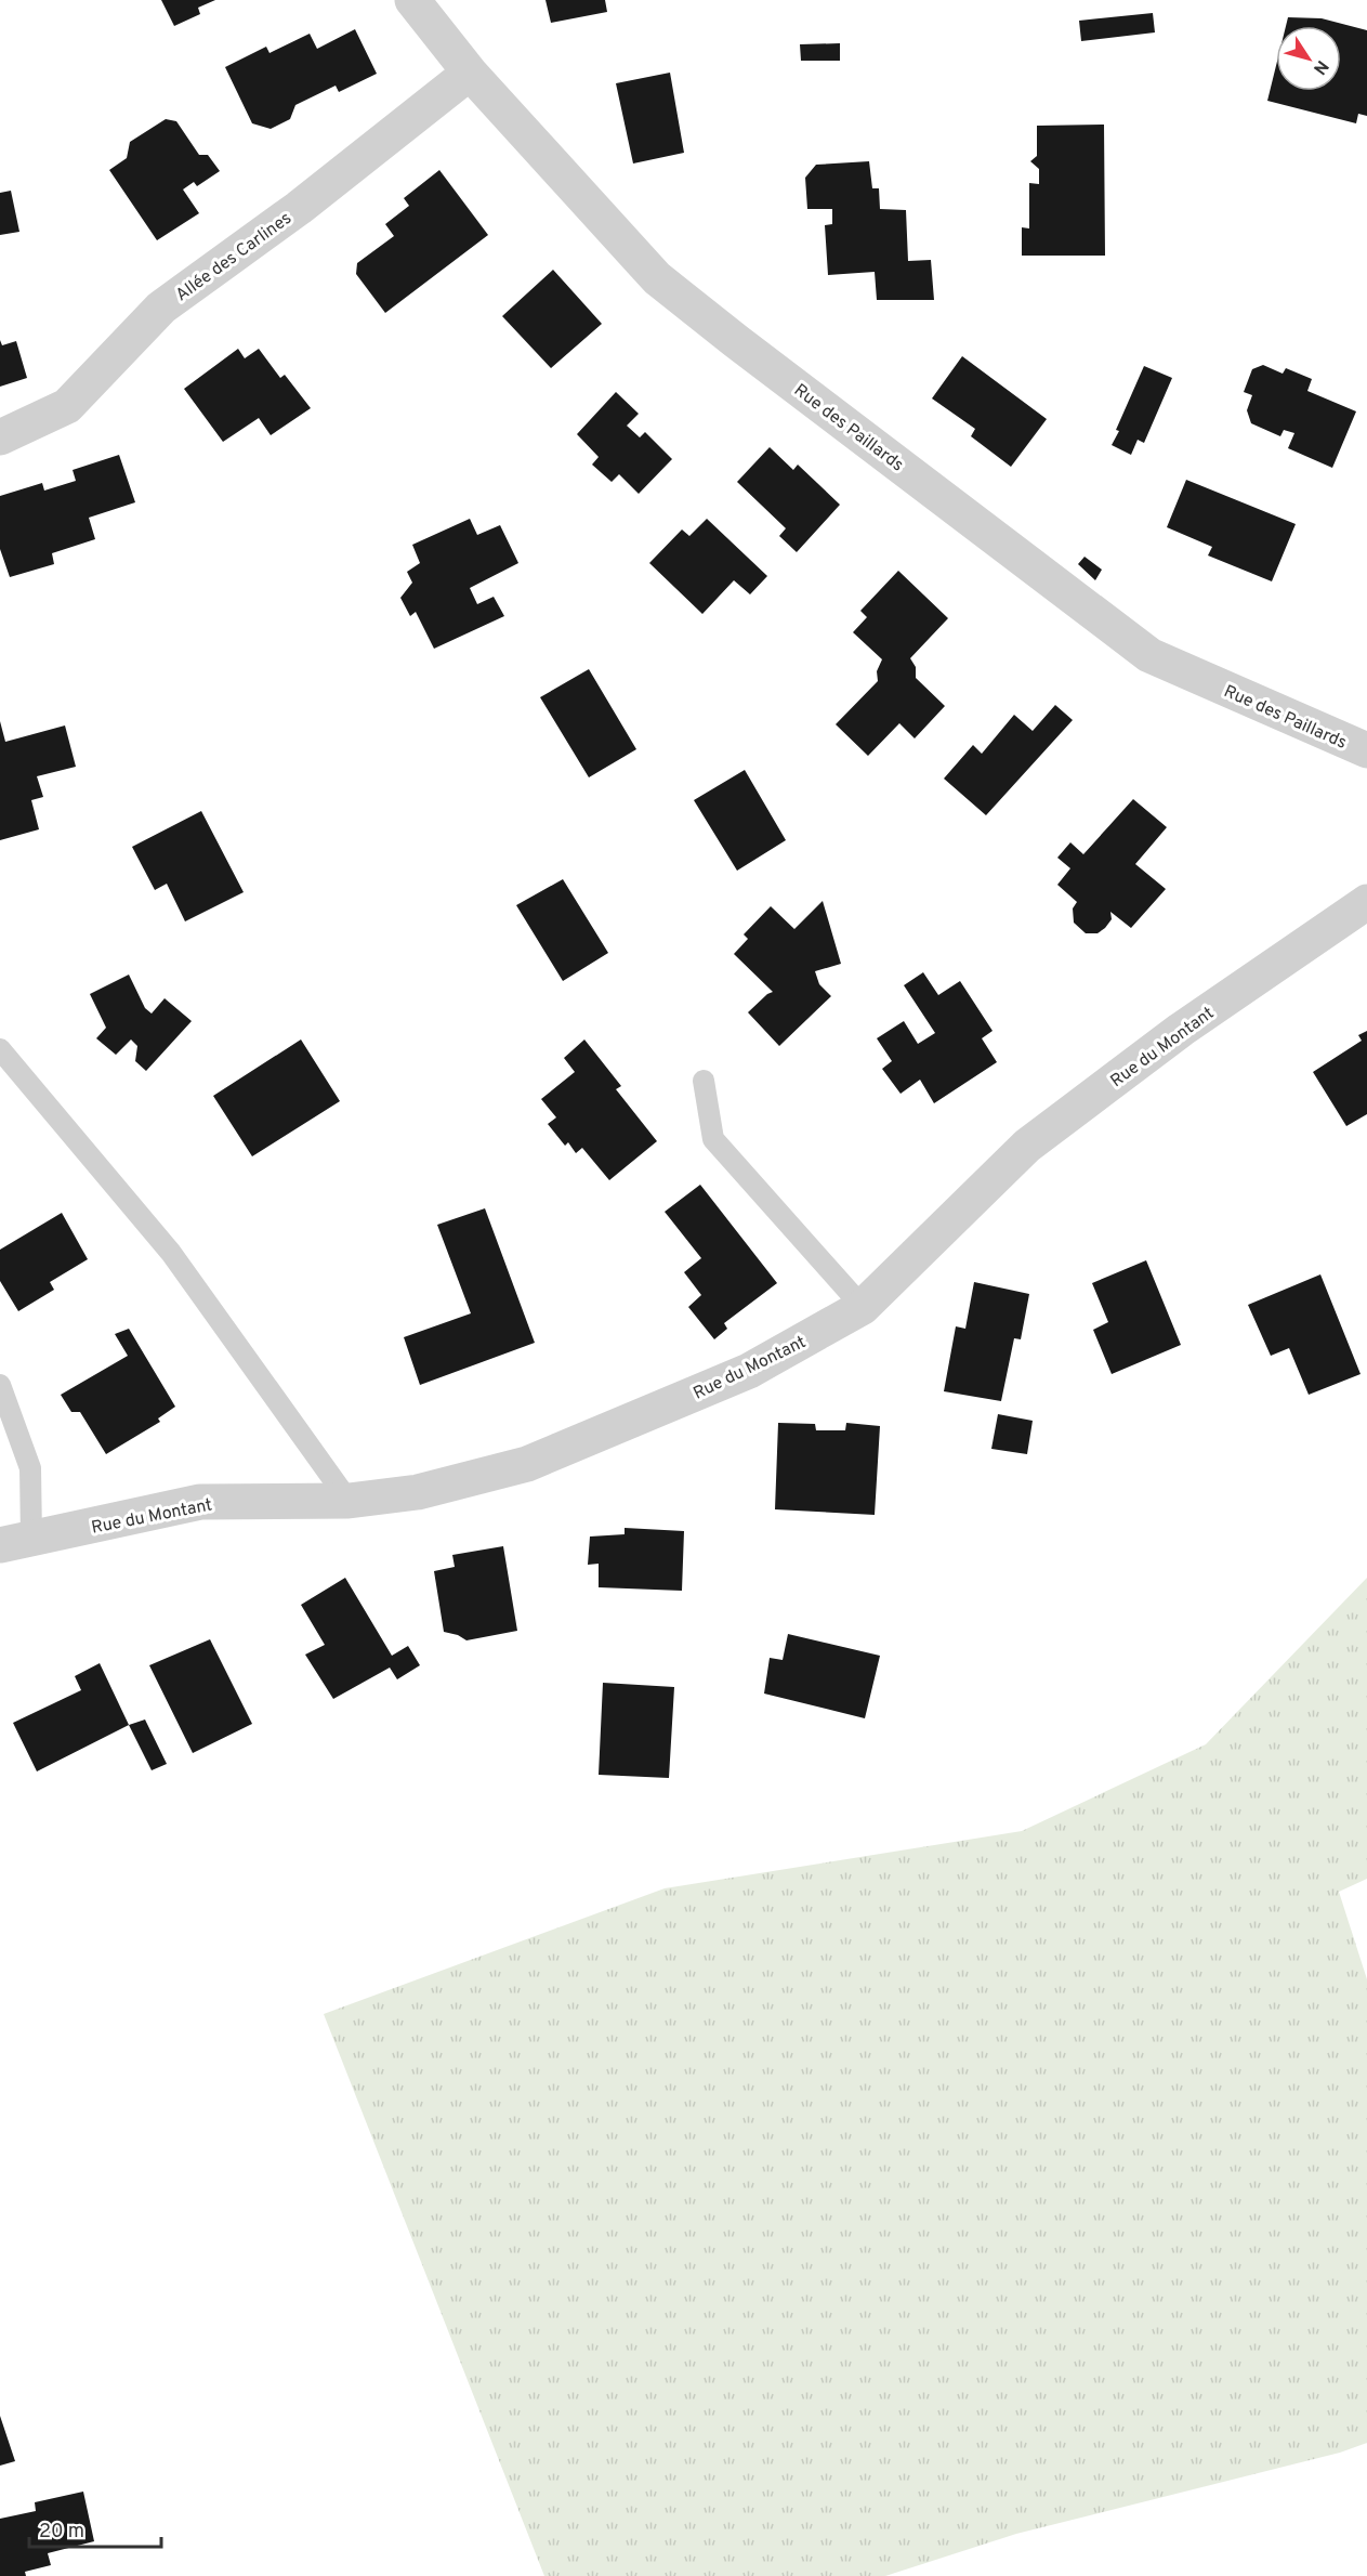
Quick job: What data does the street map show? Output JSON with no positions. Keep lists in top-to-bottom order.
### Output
{
  "streets": {
    "street": ["Allée des Carlines", "Rue des Paillards", "Rue du Montant"]
  },
  "crossings": [
    ["Allée des Carlines", "Rue des Paillards"]
  ],
  "scale_bar": "20 m",
  "north": "bottom right"
}
